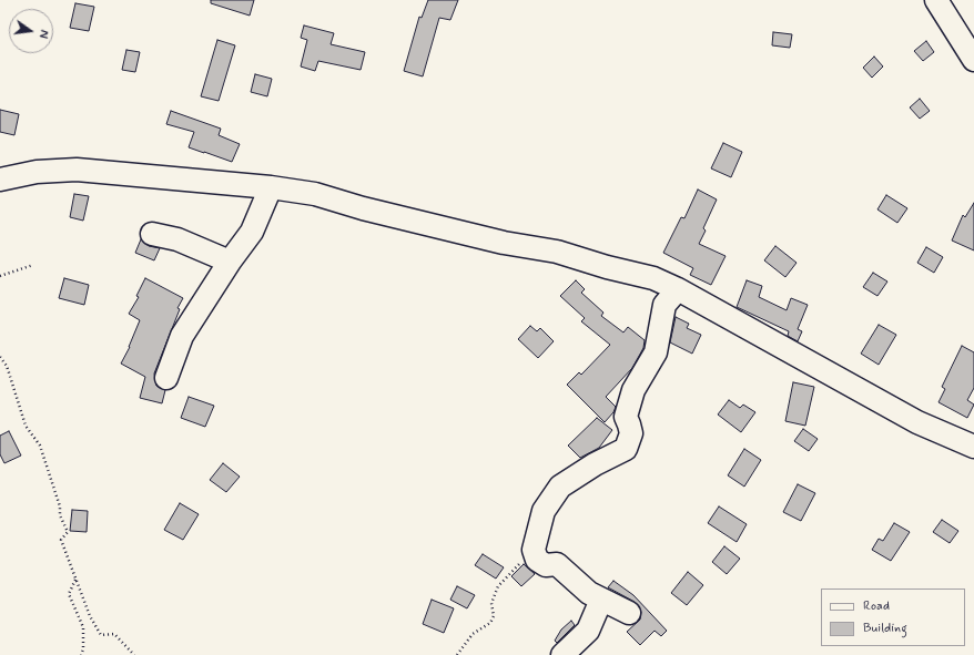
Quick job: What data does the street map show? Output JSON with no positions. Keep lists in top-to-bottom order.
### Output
{
  "legend": ["Road", "Building"],
  "north": "right"
}
